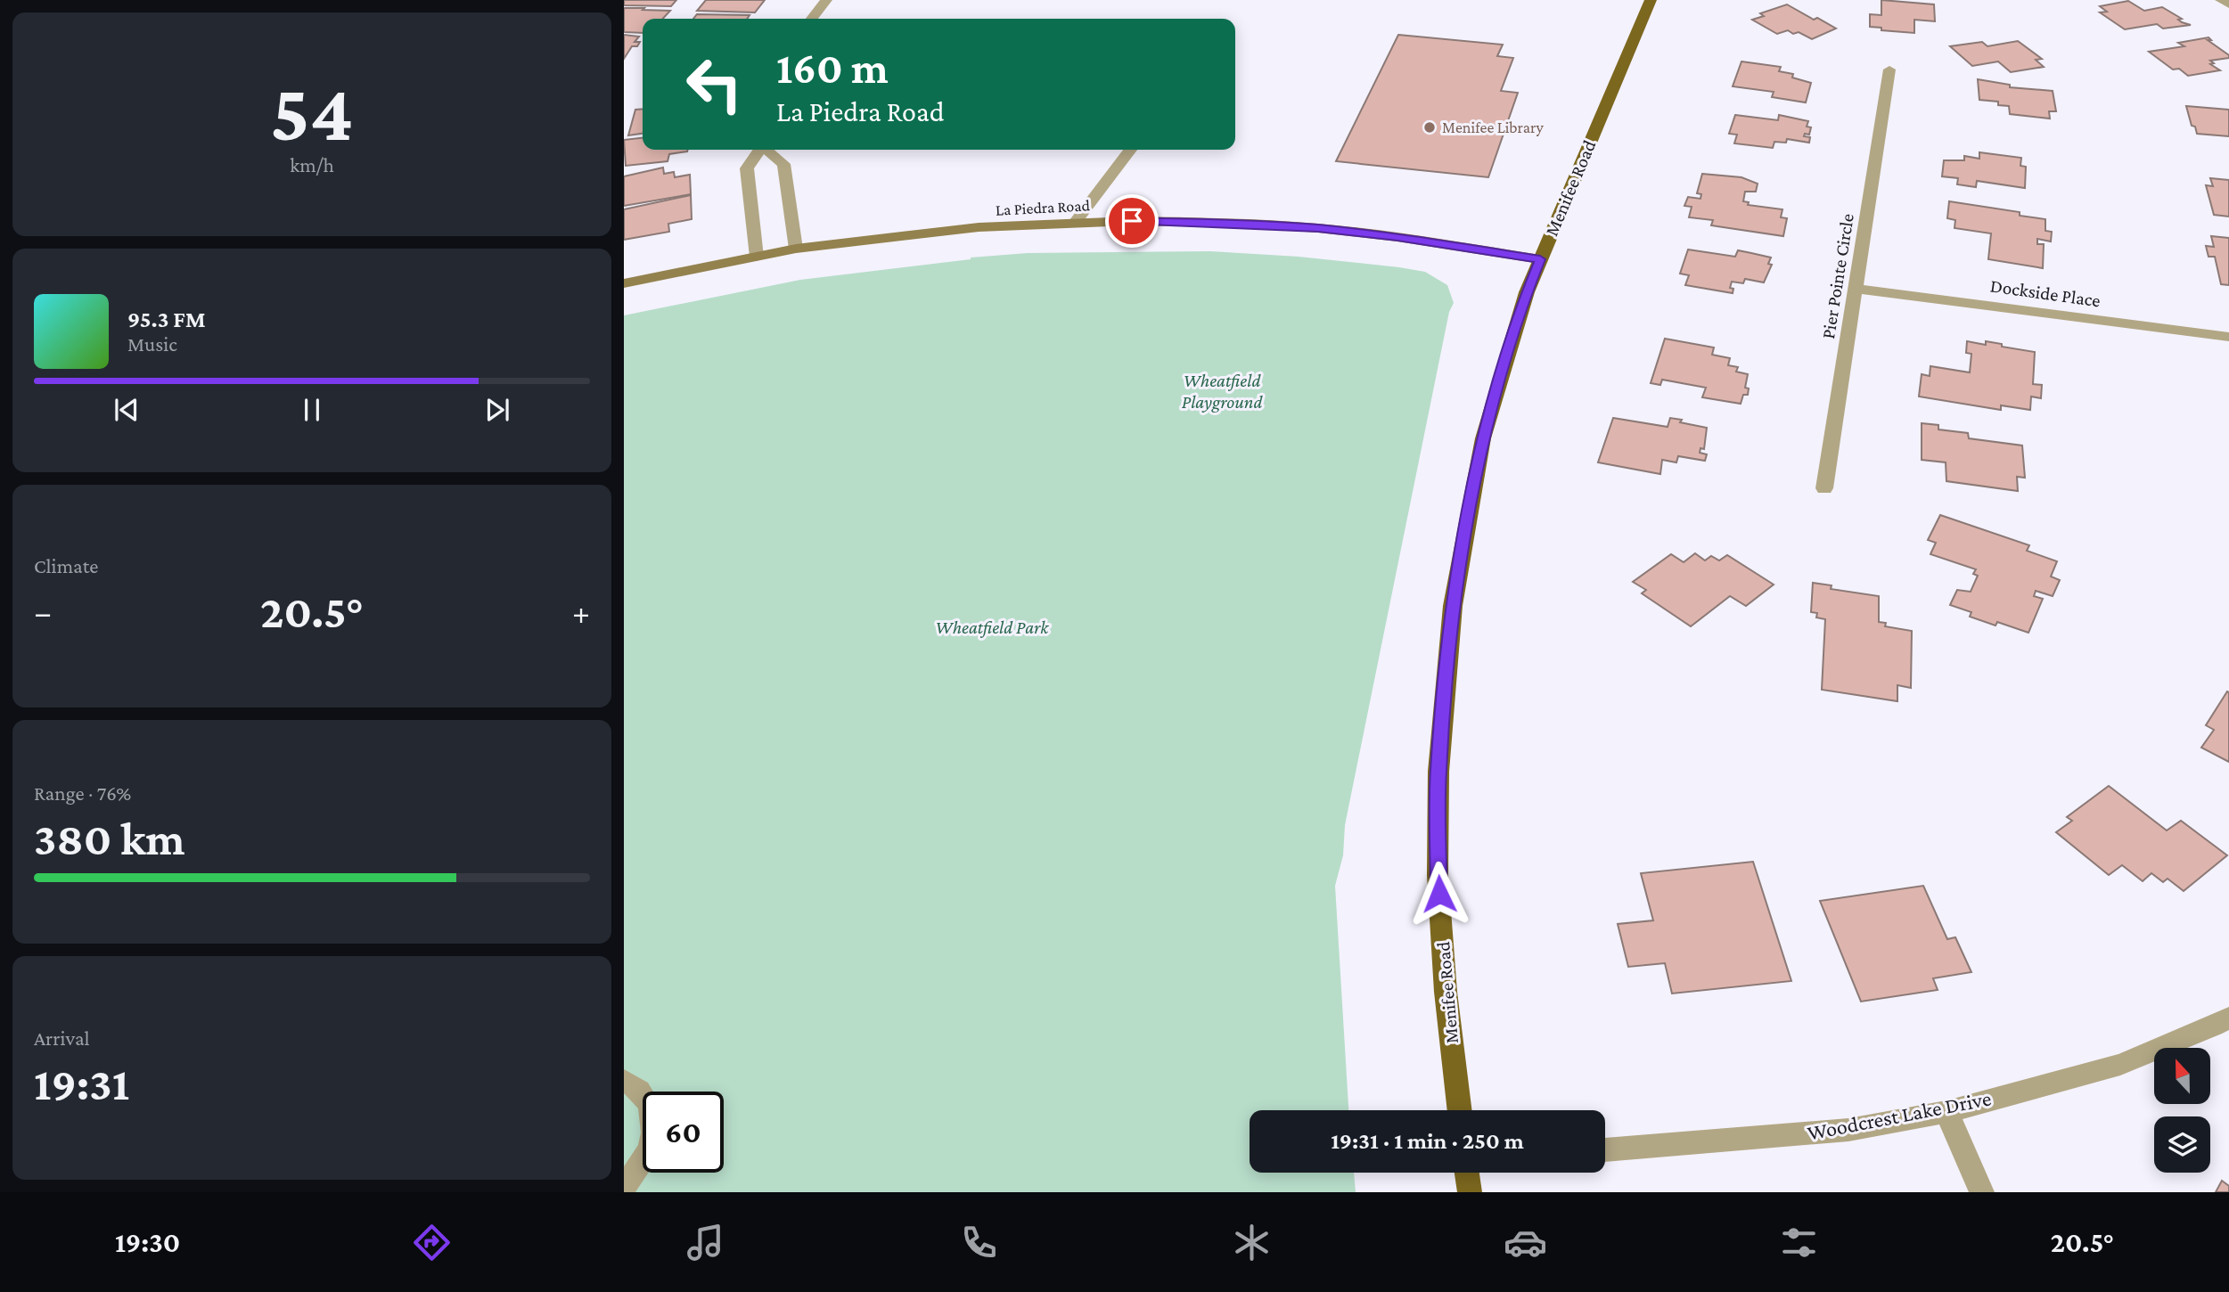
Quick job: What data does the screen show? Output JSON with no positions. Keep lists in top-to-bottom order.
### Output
{
  "streets": {
    "main road": ["Menifee Road"],
    "street": [
      "La Piedra Road",
      "Pier Pointe Circle",
      "Dockside Place",
      "Woodcrest Lake Drive"
    ]
  },
  "crossings": [
    ["Menifee Road", "La Piedra Road"],
    ["Pier Pointe Circle", "Dockside Place"]
  ],
  "parks": ["Wheatfield Playground", "Wheatfield Park"],
  "places": ["Menifee Library"],
  "north": "top",
  "page": {
    "tile": [
      ["54", "km/h"],
      "Climate",
      ["Range · 76%", "380 km"],
      ["Arrival", "19:31"]
    ],
    "turn": ["160 m", "La Piedra Road"],
    "song": ["95.3 FM", "Music"],
    "heat": ["−", "20.5°", "+"],
    "limit": "60",
    "trip": "19:31 · 1 min · 250 m",
    "tabs": ["19:30", "20.5°"]
  }
}
